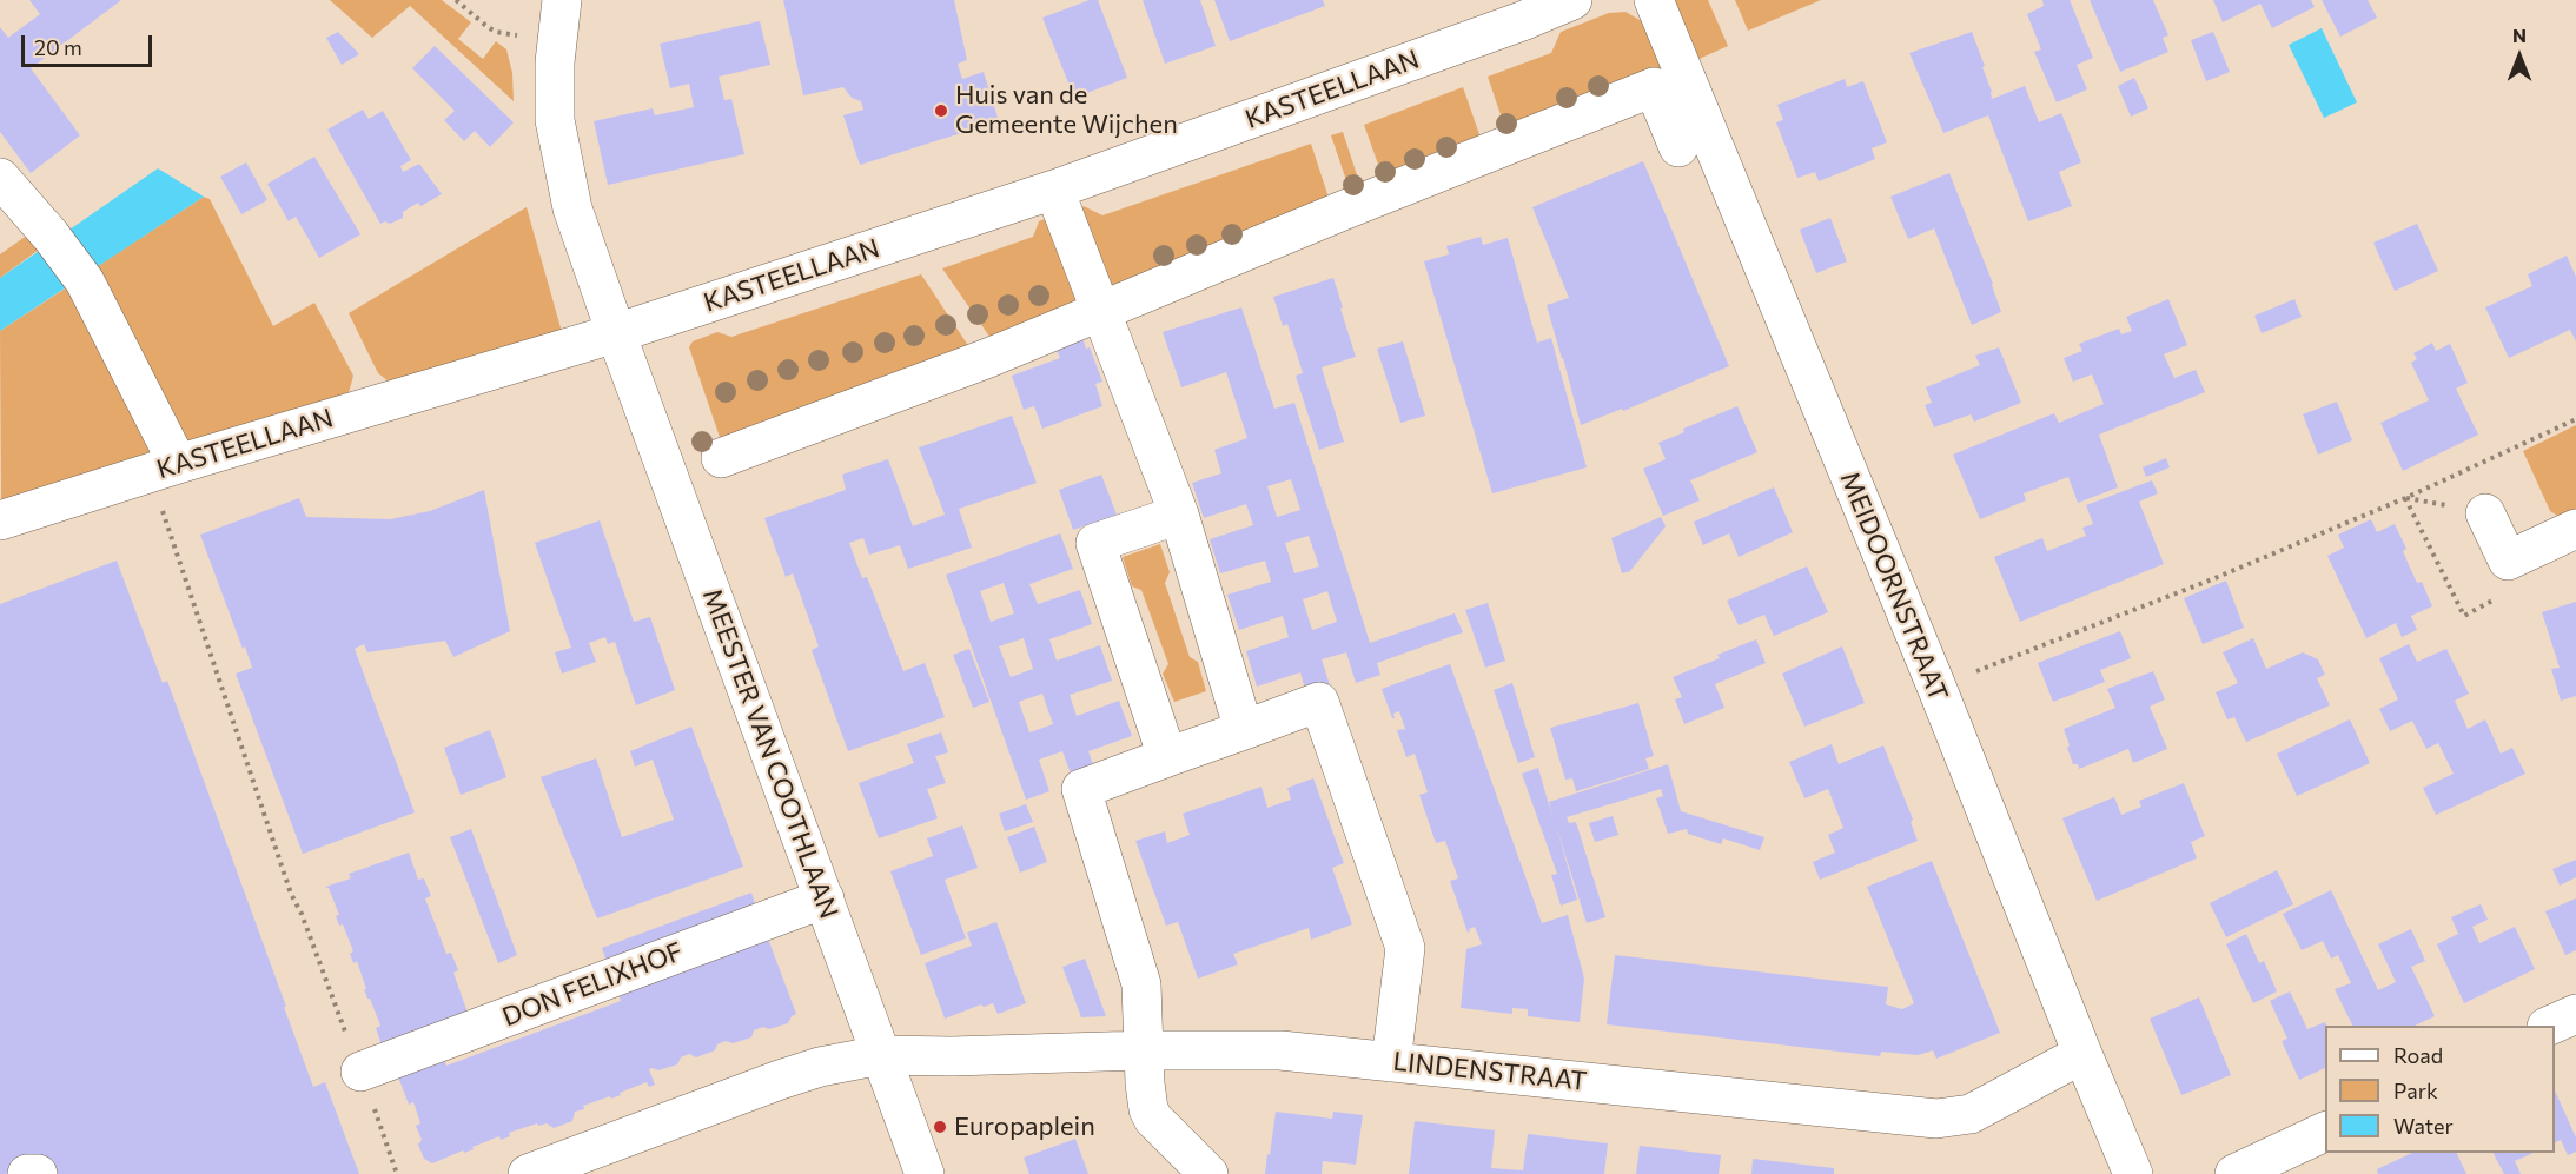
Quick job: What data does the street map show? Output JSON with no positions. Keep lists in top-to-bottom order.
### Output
{
  "streets": {
    "street": [
      "KASTEELLAAN",
      "MEIDOORNSTRAAT",
      "MEESTER VAN COOTHLAAN",
      "DON FELIXHOF",
      "LINDENSTRAAT"
    ]
  },
  "crossings": [
    ["KASTEELLAAN", "MEESTER VAN COOTHLAAN"],
    ["MEIDOORNSTRAAT", "LINDENSTRAAT"],
    ["MEESTER VAN COOTHLAAN", "DON FELIXHOF"],
    ["MEESTER VAN COOTHLAAN", "LINDENSTRAAT"]
  ],
  "places": ["Huis van de Gemeente Wijchen", "Europaplein"],
  "legend": ["Road", "Park", "Water"],
  "scale_bar": "20 m",
  "north": "top"
}
